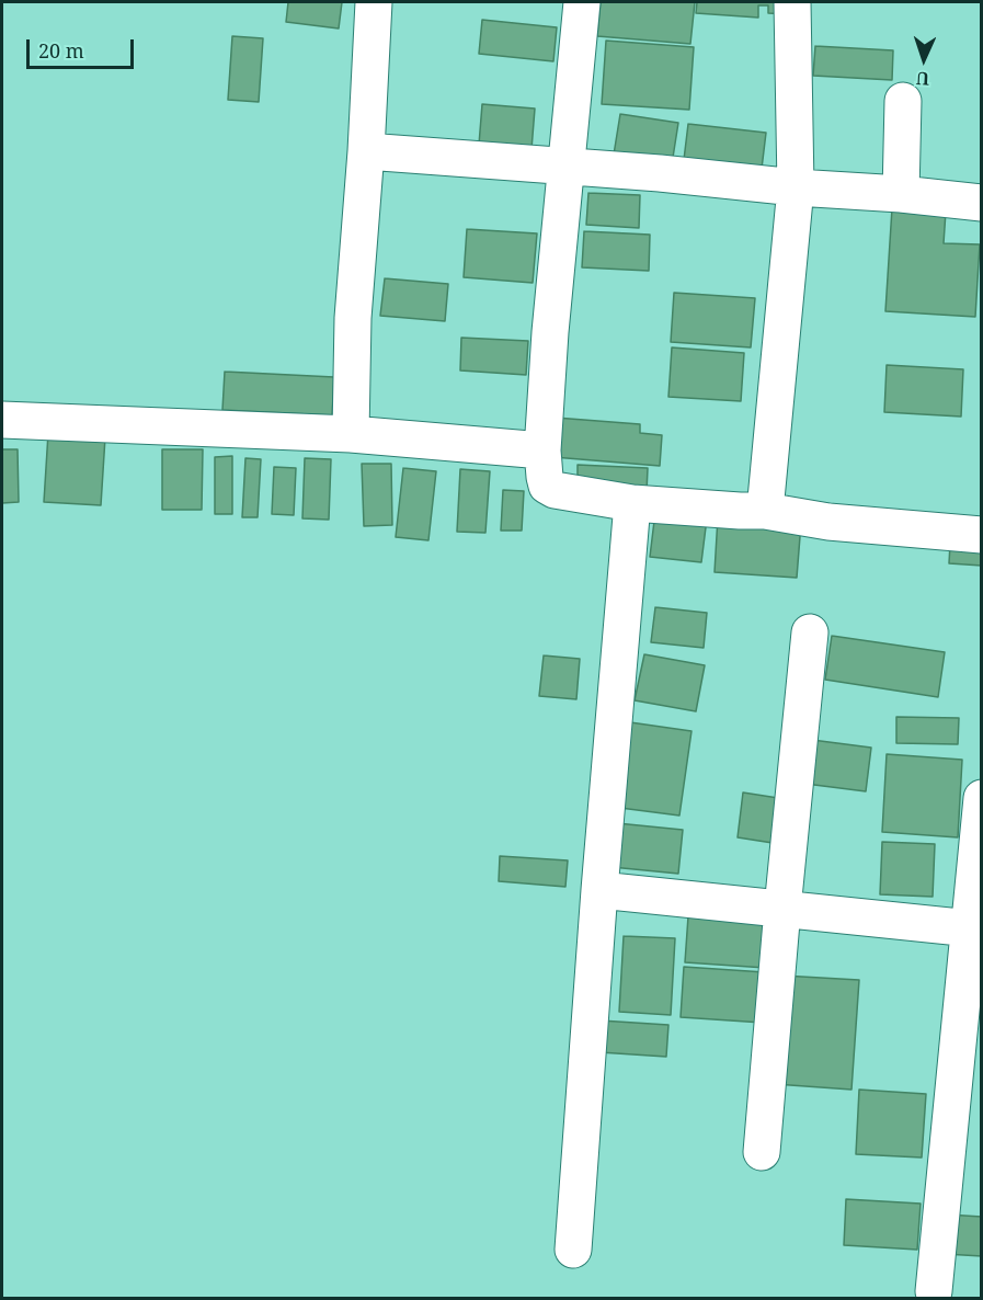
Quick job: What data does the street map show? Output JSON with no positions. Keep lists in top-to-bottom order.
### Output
{
  "scale_bar": "20 m",
  "north": "bottom"
}
